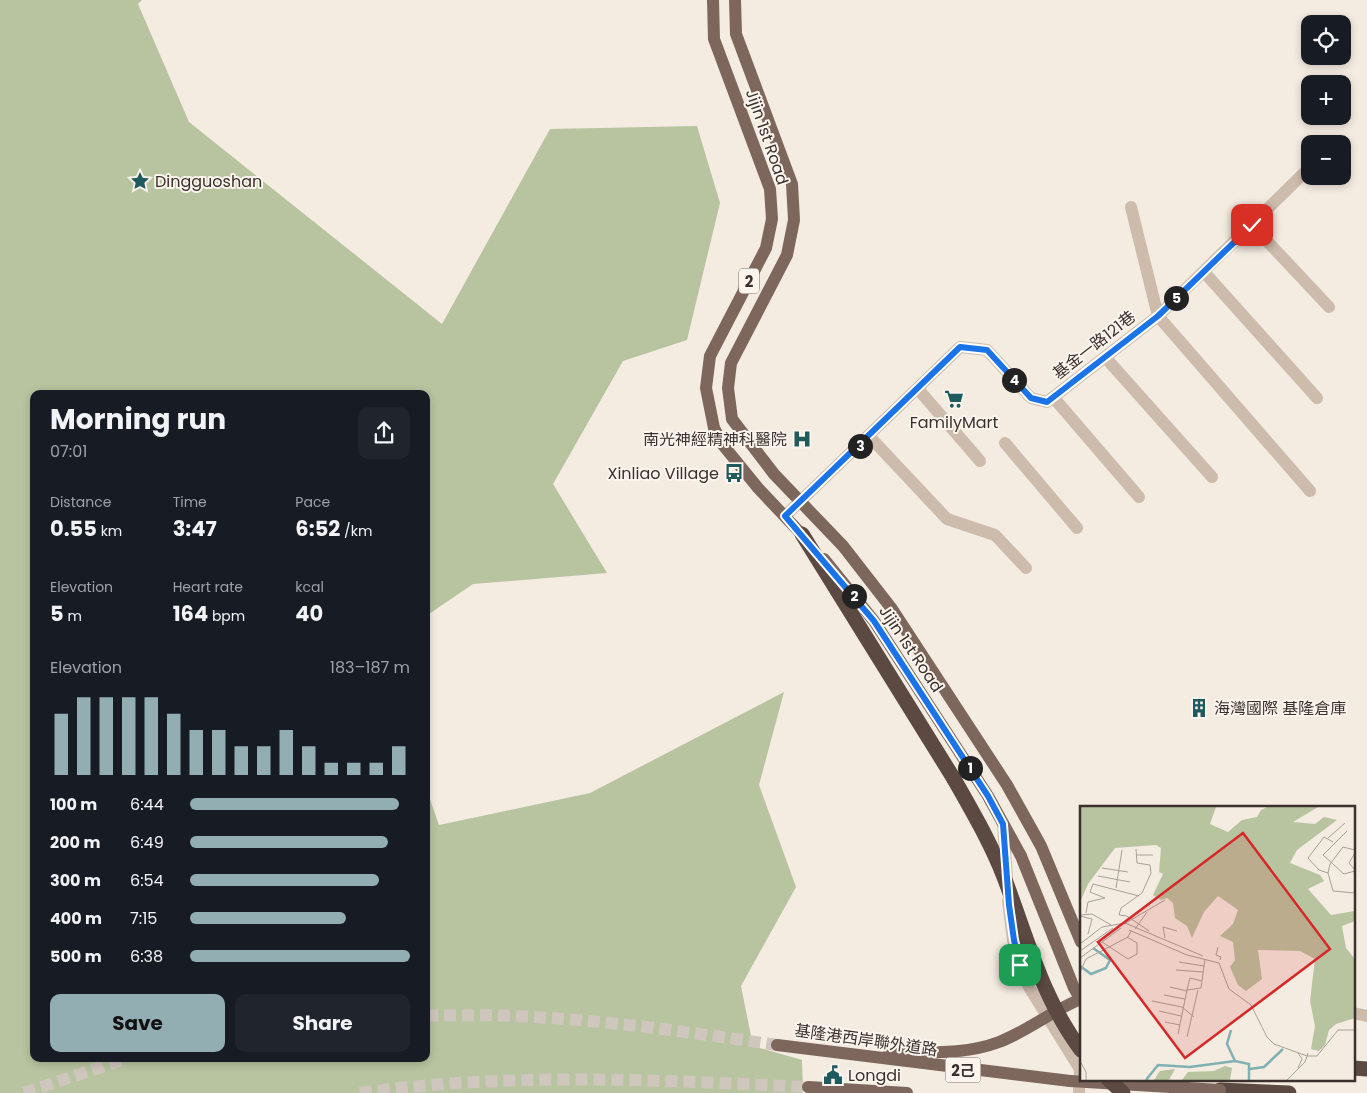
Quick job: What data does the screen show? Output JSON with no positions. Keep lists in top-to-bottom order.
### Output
{
  "streets": {
    "main road": [
      "Jijin 1st Road",
      "2",
      "基隆港西岸聯外道路",
      "2己"
    ],
    "street": ["基金一路121巷"]
  },
  "crossings": [
    ["Jijin 1st Road", "基金一路121巷"]
  ],
  "places": {
    "place": ["Dingguoshan"],
    "supermarket": ["FamilyMart"],
    "hospital": ["南光神經精神科醫院"],
    "bus stop": ["Xinliao Village"],
    "building": ["海灣國際 基隆倉庫"],
    "public building": ["Longdi"]
  },
  "page": {
    "map_buttons": ["+", "−"],
    "pins": [
      "5",
      "4",
      "3",
      "2",
      "1"
    ],
    "heading": ["Morning run", "07:01"],
    "stats": [
      ["Distance", "0.55 km"],
      ["Time", "3:47"],
      ["Pace", "6:52 /km"],
      ["Elevation", "5 m"],
      ["Heart rate", "164 bpm"],
      ["kcal", "40"]
    ],
    "chart": ["Elevation", "183–187 m"],
    "list": [
      {
        "name": "100 m",
        "note": "6:44"
      },
      {
        "name": "200 m",
        "note": "6:49"
      },
      {
        "name": "300 m",
        "note": "6:54"
      },
      {
        "name": "400 m",
        "note": "7:15"
      },
      {
        "name": "500 m",
        "note": "6:38"
      }
    ],
    "buttons": ["Save", "Share"]
  }
}
